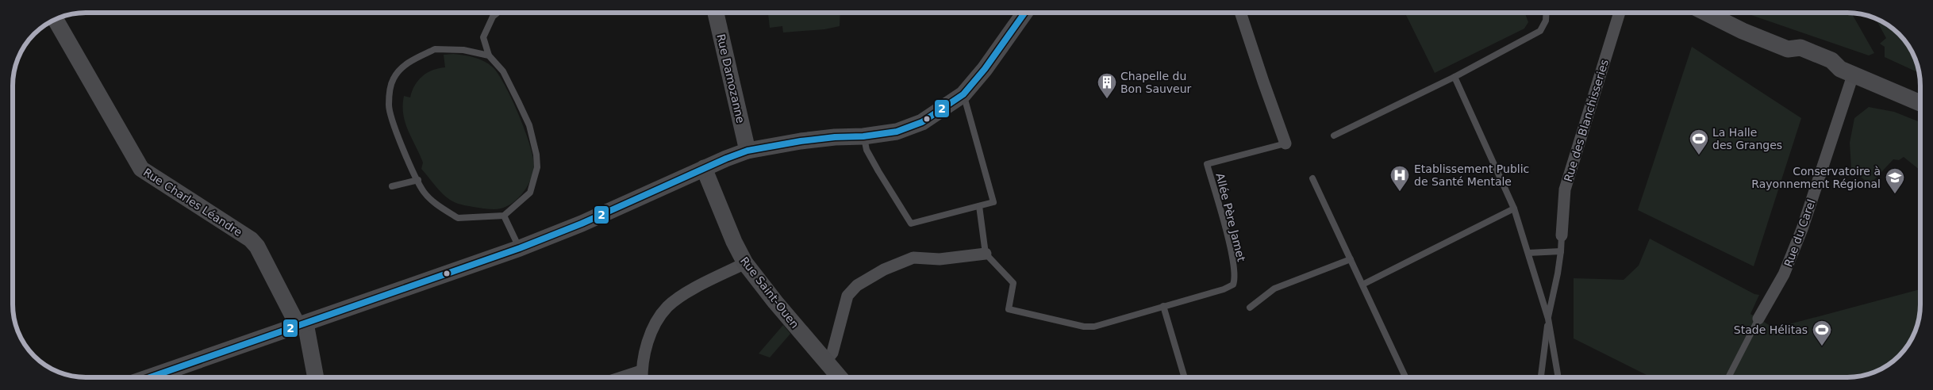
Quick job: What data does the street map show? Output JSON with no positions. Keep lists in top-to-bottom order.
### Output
{
  "streets": {
    "street": [
      "Rue Damozanne",
      "Rue des Blanchisseries",
      "Rue Charles Léandre",
      "Rue du Carel",
      "Rue Saint-Ouen"
    ],
    "lane": ["Allée Père Jamet"]
  },
  "places": {
    "building": ["Chapelle du Bon Sauveur"],
    "sports": ["La Halle des Granges", "Stade Hélitas"],
    "hospital": ["Etablissement Public de Santé Mentale"],
    "school or university": ["Conservatoire à Rayonnement Régional"]
  },
  "lines": ["transit line 2"]
}
